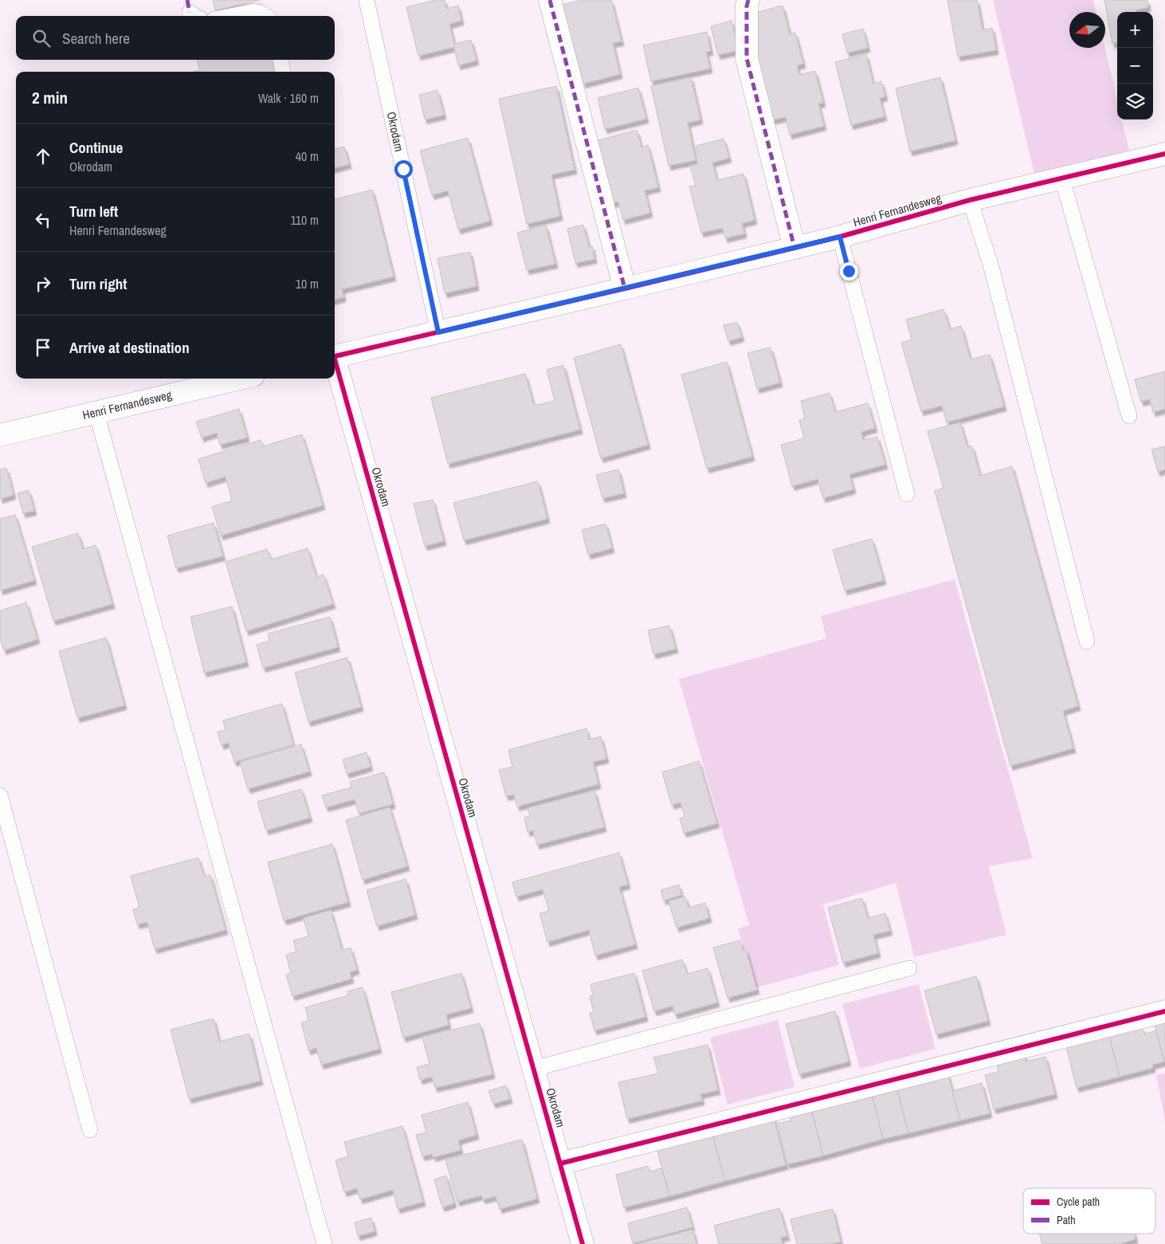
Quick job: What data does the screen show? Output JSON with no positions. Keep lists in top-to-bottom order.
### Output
{
  "streets": {
    "street": ["Okrodam", "Henri Fernandesweg"]
  },
  "crossings": [
    ["Okrodam", "Henri Fernandesweg"]
  ],
  "legend": ["Cycle path", "Path"],
  "north": "left",
  "page": {
    "map_buttons": ["+", "−"],
    "search": "Search here",
    "heading": ["2 min", "Walk · 160 m"],
    "list": [
      ["Continue", "Okrodam", "40 m"],
      ["Turn left", "Henri Fernandesweg", "110 m"],
      ["Turn right", "10 m"],
      "Arrive at destination"
    ]
  }
}
